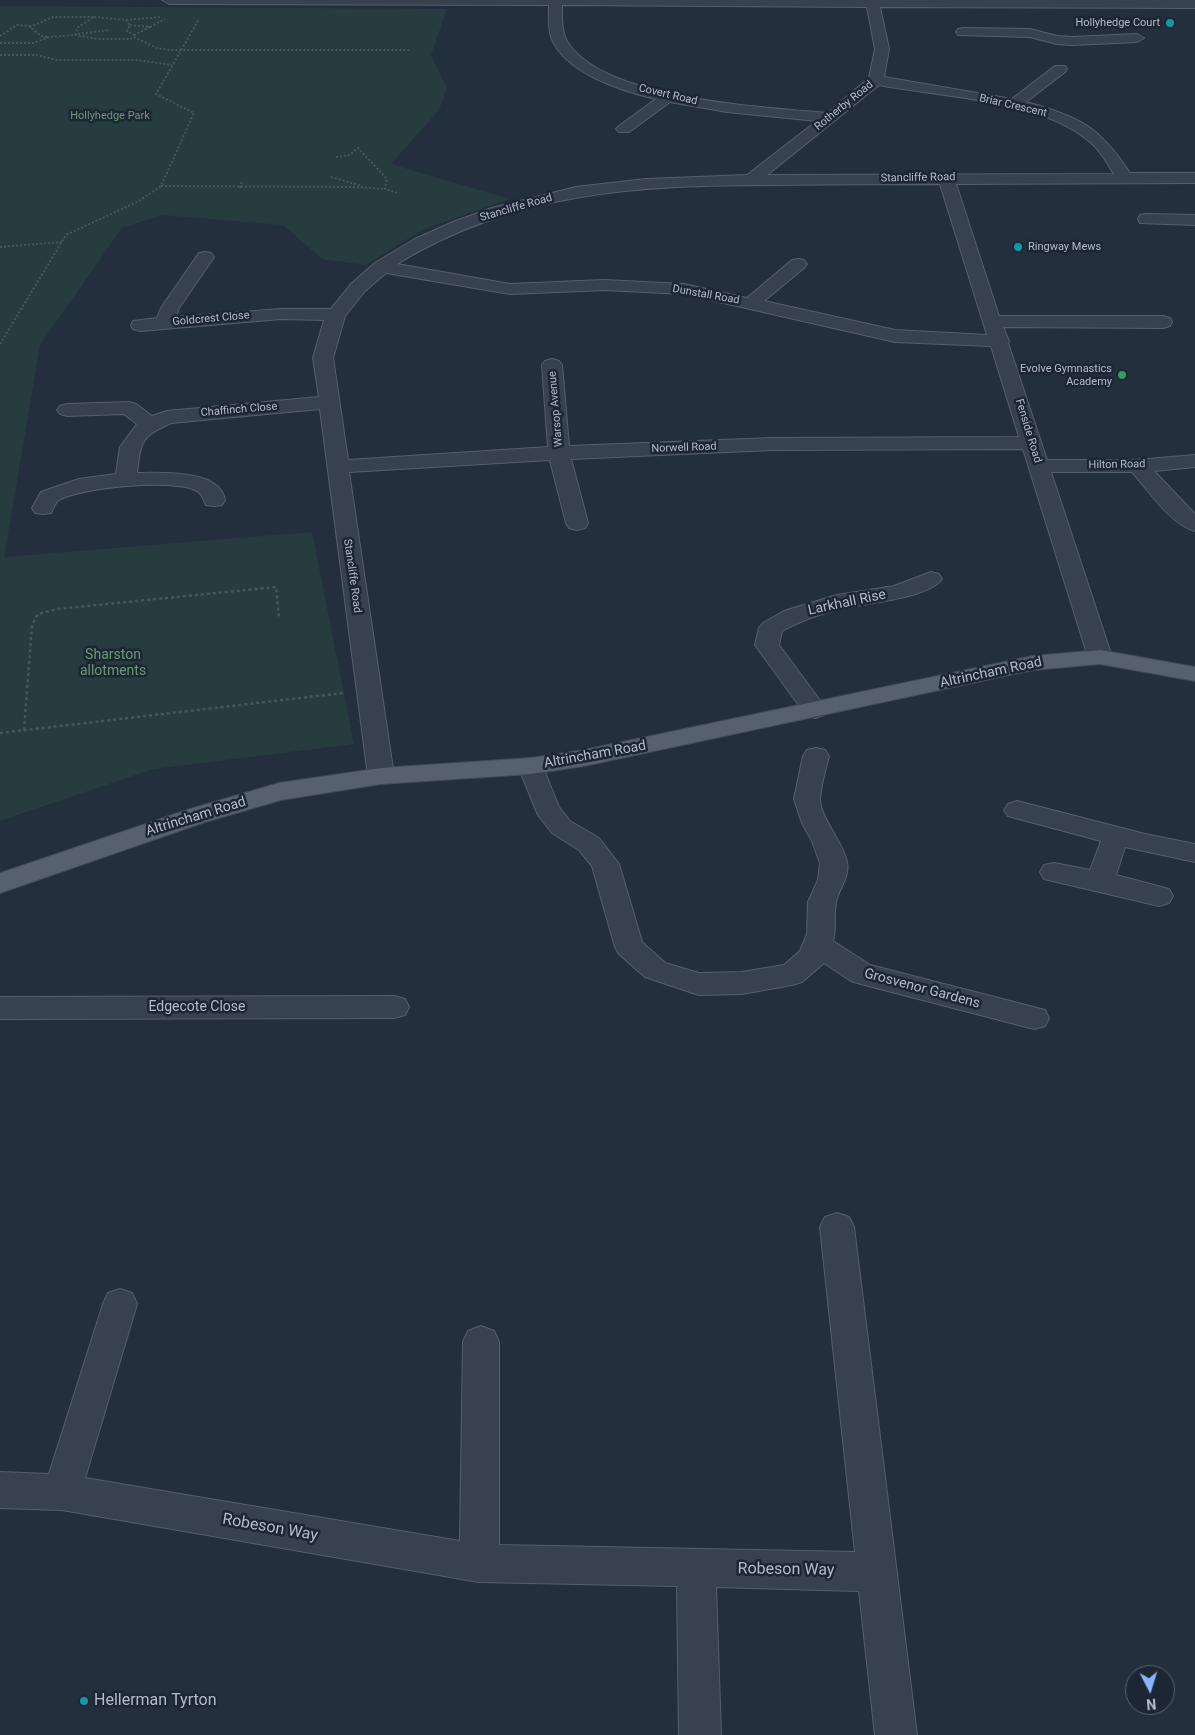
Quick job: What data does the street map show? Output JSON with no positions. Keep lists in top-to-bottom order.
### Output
{
  "streets": {
    "main road": ["Altrincham Road"],
    "street": [
      "Covert Road",
      "Rotherby Road",
      "Briar Crescent",
      "Stancliffe Road",
      "Dunstall Road",
      "Goldcrest Close",
      "Warsop Avenue",
      "Chaffinch Close",
      "Fenside Road",
      "Norwell Road",
      "Hilton Road",
      "Larkhall Rise",
      "Grosvenor Gardens",
      "Edgecote Close",
      "Robeson Way"
    ]
  },
  "crossings": [
    ["Covert Road", "Rotherby Road"],
    ["Rotherby Road", "Briar Crescent"],
    ["Rotherby Road", "Stancliffe Road"],
    ["Briar Crescent", "Stancliffe Road"],
    ["Stancliffe Road", "Dunstall Road"],
    ["Stancliffe Road", "Goldcrest Close"],
    ["Stancliffe Road", "Chaffinch Close"],
    ["Stancliffe Road", "Fenside Road"],
    ["Stancliffe Road", "Norwell Road"],
    ["Stancliffe Road", "Altrincham Road"],
    ["Dunstall Road", "Fenside Road"],
    ["Warsop Avenue", "Norwell Road"],
    ["Fenside Road", "Norwell Road"],
    ["Fenside Road", "Hilton Road"],
    ["Fenside Road", "Altrincham Road"],
    ["Larkhall Rise", "Altrincham Road"]
  ],
  "parks": ["Hollyhedge Park", "Sharston allotments"],
  "places": [
    "Hollyhedge Court",
    "Ringway Mews",
    "Evolve Gymnastics Academy",
    "Hellerman Tyrton"
  ],
  "north": "bottom"
}
